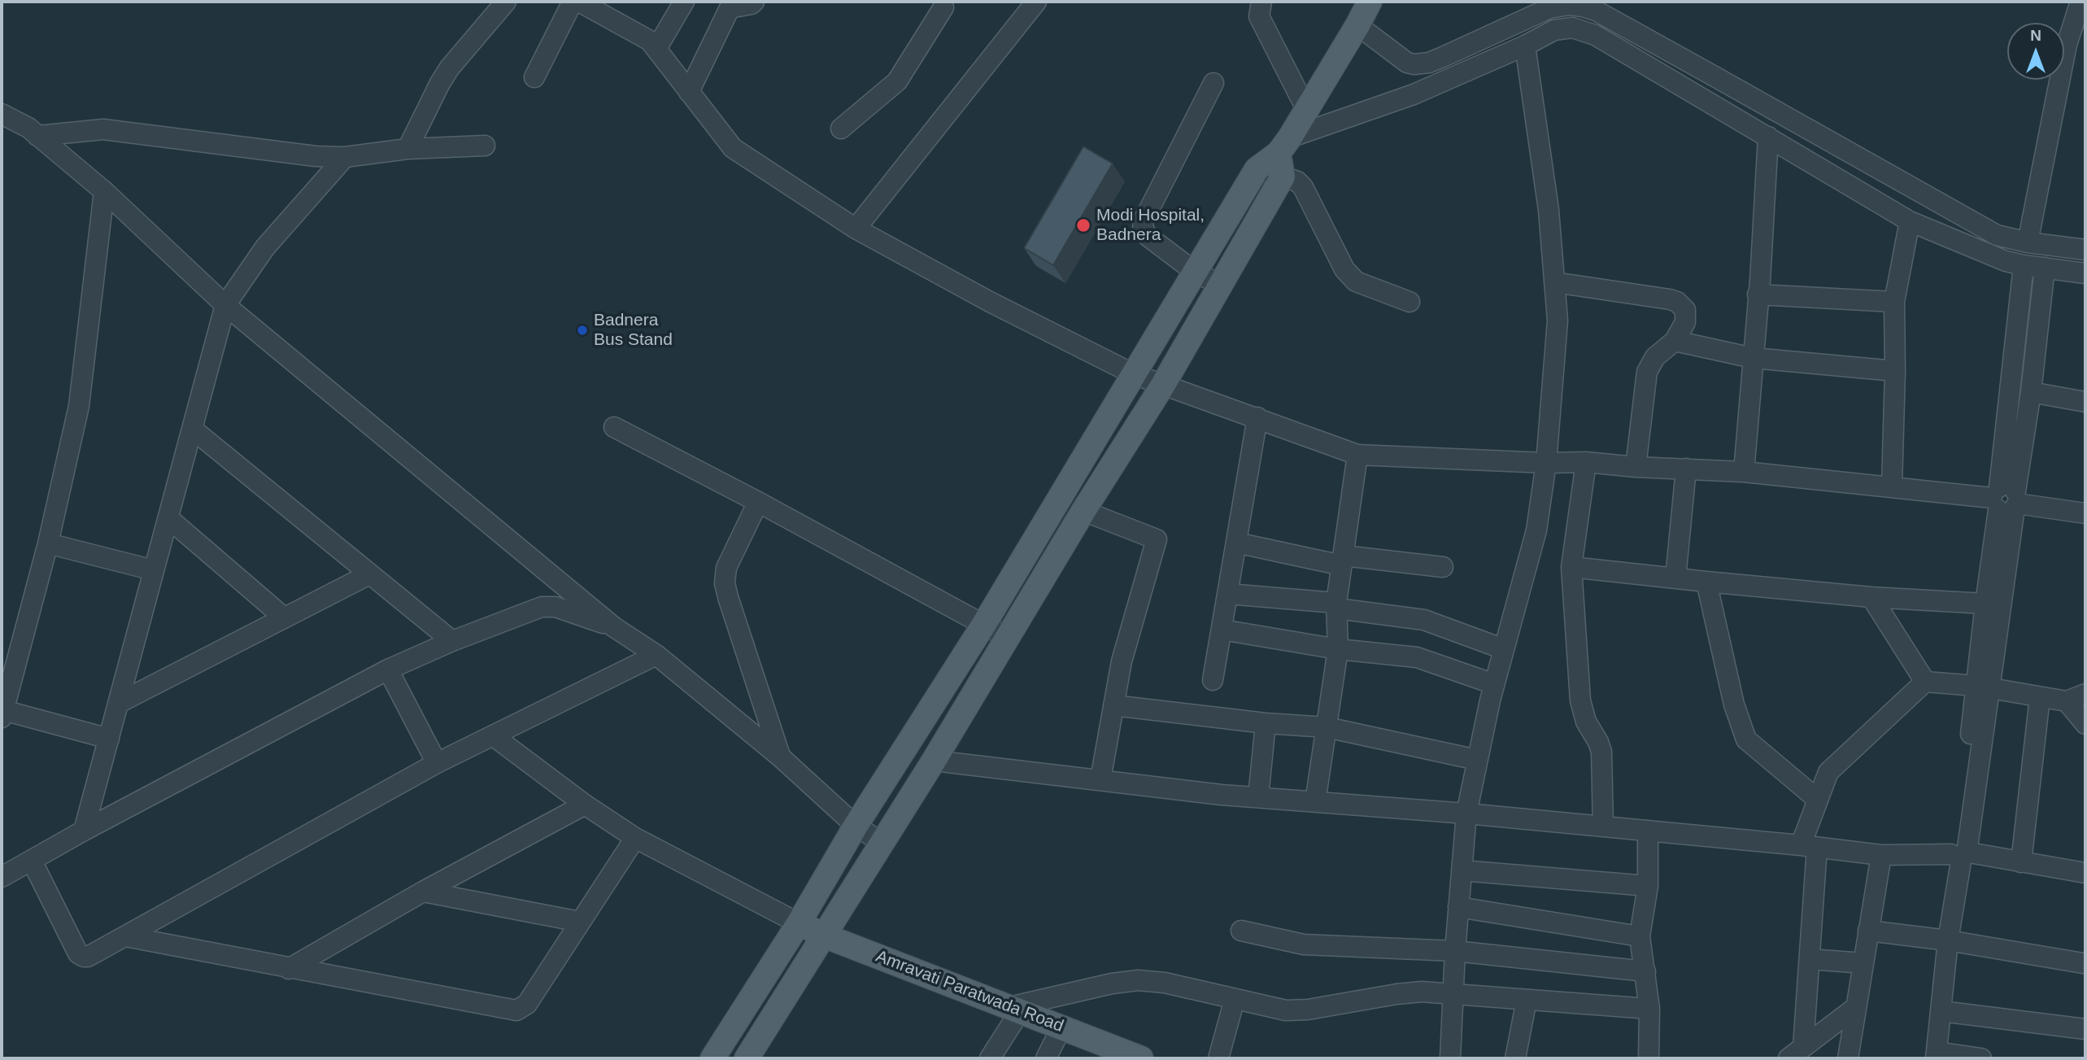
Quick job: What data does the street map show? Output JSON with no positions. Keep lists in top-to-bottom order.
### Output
{
  "streets": {
    "main road": ["Amravati Paratwada Road"]
  },
  "places": ["Modi Hospital, Badnera", "Badnera Bus Stand"],
  "north": "top"
}
